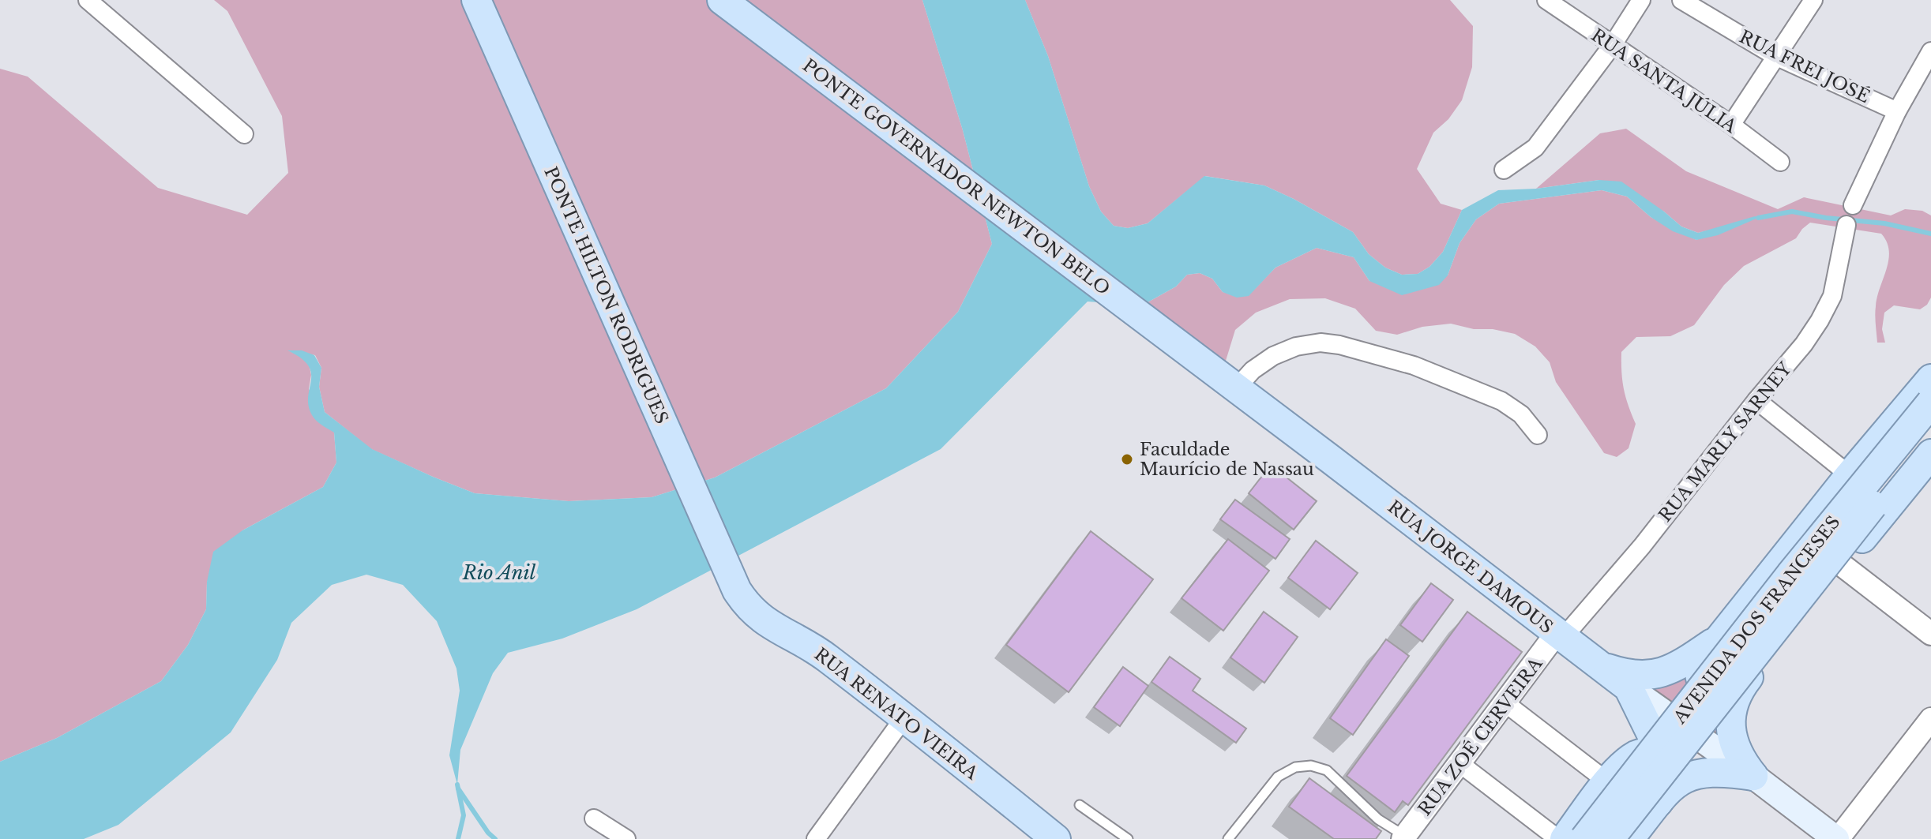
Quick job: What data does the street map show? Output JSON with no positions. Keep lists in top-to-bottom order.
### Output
{
  "streets": {
    "main road": [
      "PONTE GOVERNADOR NEWTON BELO",
      "PONTE HILTON RODRIGUES",
      "RUA JORGE DAMOUS",
      "AVENIDA DOS FRANCESES",
      "RUA RENATO VIEIRA"
    ],
    "street": [
      "RUA FREI JOSÉ",
      "RUA SANTA JÚLIA",
      "RUA MARLY SARNEY",
      "RUA ZOÉ CERVEIRA"
    ]
  },
  "crossings": [
    ["PONTE GOVERNADOR NEWTON BELO", "RUA JORGE DAMOUS"],
    ["PONTE HILTON RODRIGUES", "RUA RENATO VIEIRA"],
    ["RUA MARLY SARNEY", "RUA JORGE DAMOUS"],
    ["RUA MARLY SARNEY", "RUA ZOÉ CERVEIRA"],
    ["RUA JORGE DAMOUS", "RUA ZOÉ CERVEIRA"]
  ],
  "water": ["Rio Anil"],
  "places": ["Faculdade Maurício de Nassau"]
}
